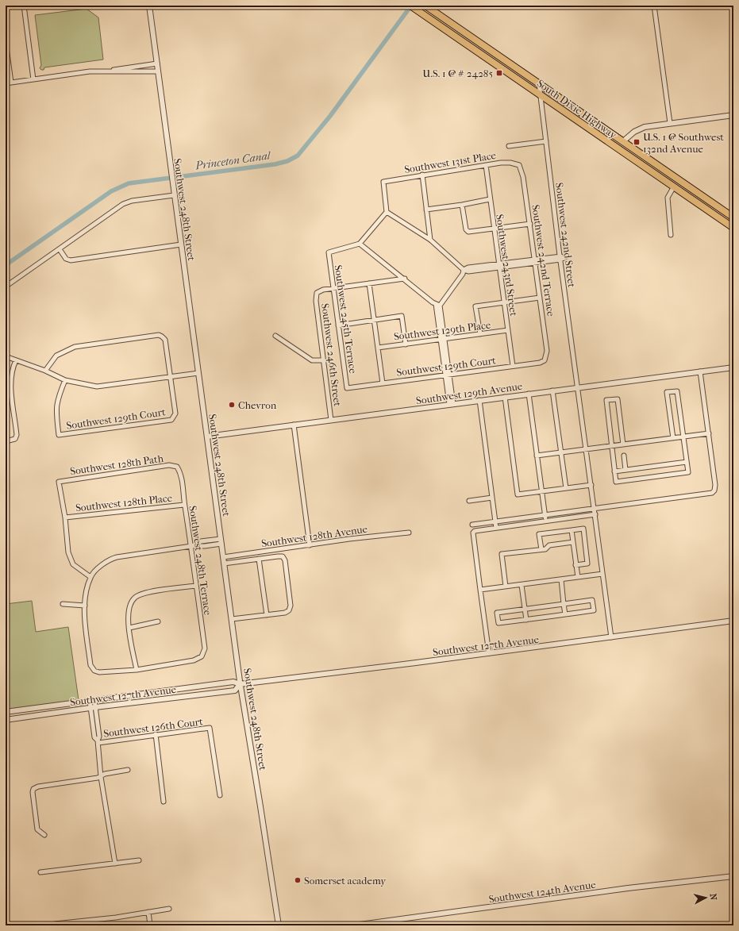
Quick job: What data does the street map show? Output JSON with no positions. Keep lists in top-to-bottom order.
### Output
{
  "streets": {
    "highway": ["South Dixie Highway"],
    "street": [
      "Southwest 131st Place",
      "Southwest 248th Street",
      "Southwest 242nd Street",
      "Southwest 242nd Terrace",
      "Southwest 243rd Street",
      "Southwest 245th Terrace",
      "Southwest 129th Place",
      "Southwest 246th Street",
      "Southwest 129th Court",
      "Southwest 129th Avenue",
      "Southwest 128th Path",
      "Southwest 128th Place",
      "Southwest 128th Avenue",
      "Southwest 248th Terrace",
      "Southwest 127th Avenue",
      "Southwest 126th Court",
      "Southwest 124th Avenue"
    ]
  },
  "crossings": [
    ["South Dixie Highway", "Southwest 242nd Street"],
    ["Southwest 131st Place", "Southwest 242nd Terrace"],
    ["Southwest 131st Place", "Southwest 243rd Street"],
    ["Southwest 248th Street", "Southwest 129th Avenue"],
    ["Southwest 248th Street", "Southwest 128th Avenue"],
    ["Southwest 248th Street", "Southwest 127th Avenue"],
    ["Southwest 242nd Street", "Southwest 129th Avenue"],
    ["Southwest 242nd Street", "Southwest 127th Avenue"],
    ["Southwest 242nd Terrace", "Southwest 129th Court"],
    ["Southwest 243rd Street", "Southwest 129th Place"],
    ["Southwest 243rd Street", "Southwest 129th Court"],
    ["Southwest 245th Terrace", "Southwest 246th Street"],
    ["Southwest 245th Terrace", "Southwest 129th Court"],
    ["Southwest 246th Street", "Southwest 129th Avenue"],
    ["Southwest 128th Path", "Southwest 128th Place"],
    ["Southwest 128th Path", "Southwest 248th Terrace"],
    ["Southwest 128th Place", "Southwest 248th Terrace"]
  ],
  "water": ["Princeton Canal"],
  "places": {
    "transit": ["U.S. 1 @ # 24285", "U.S. 1 @ Southwest 132nd Avenue"],
    "other": ["Chevron", "Somerset academy"]
  },
  "north": "right"
}
